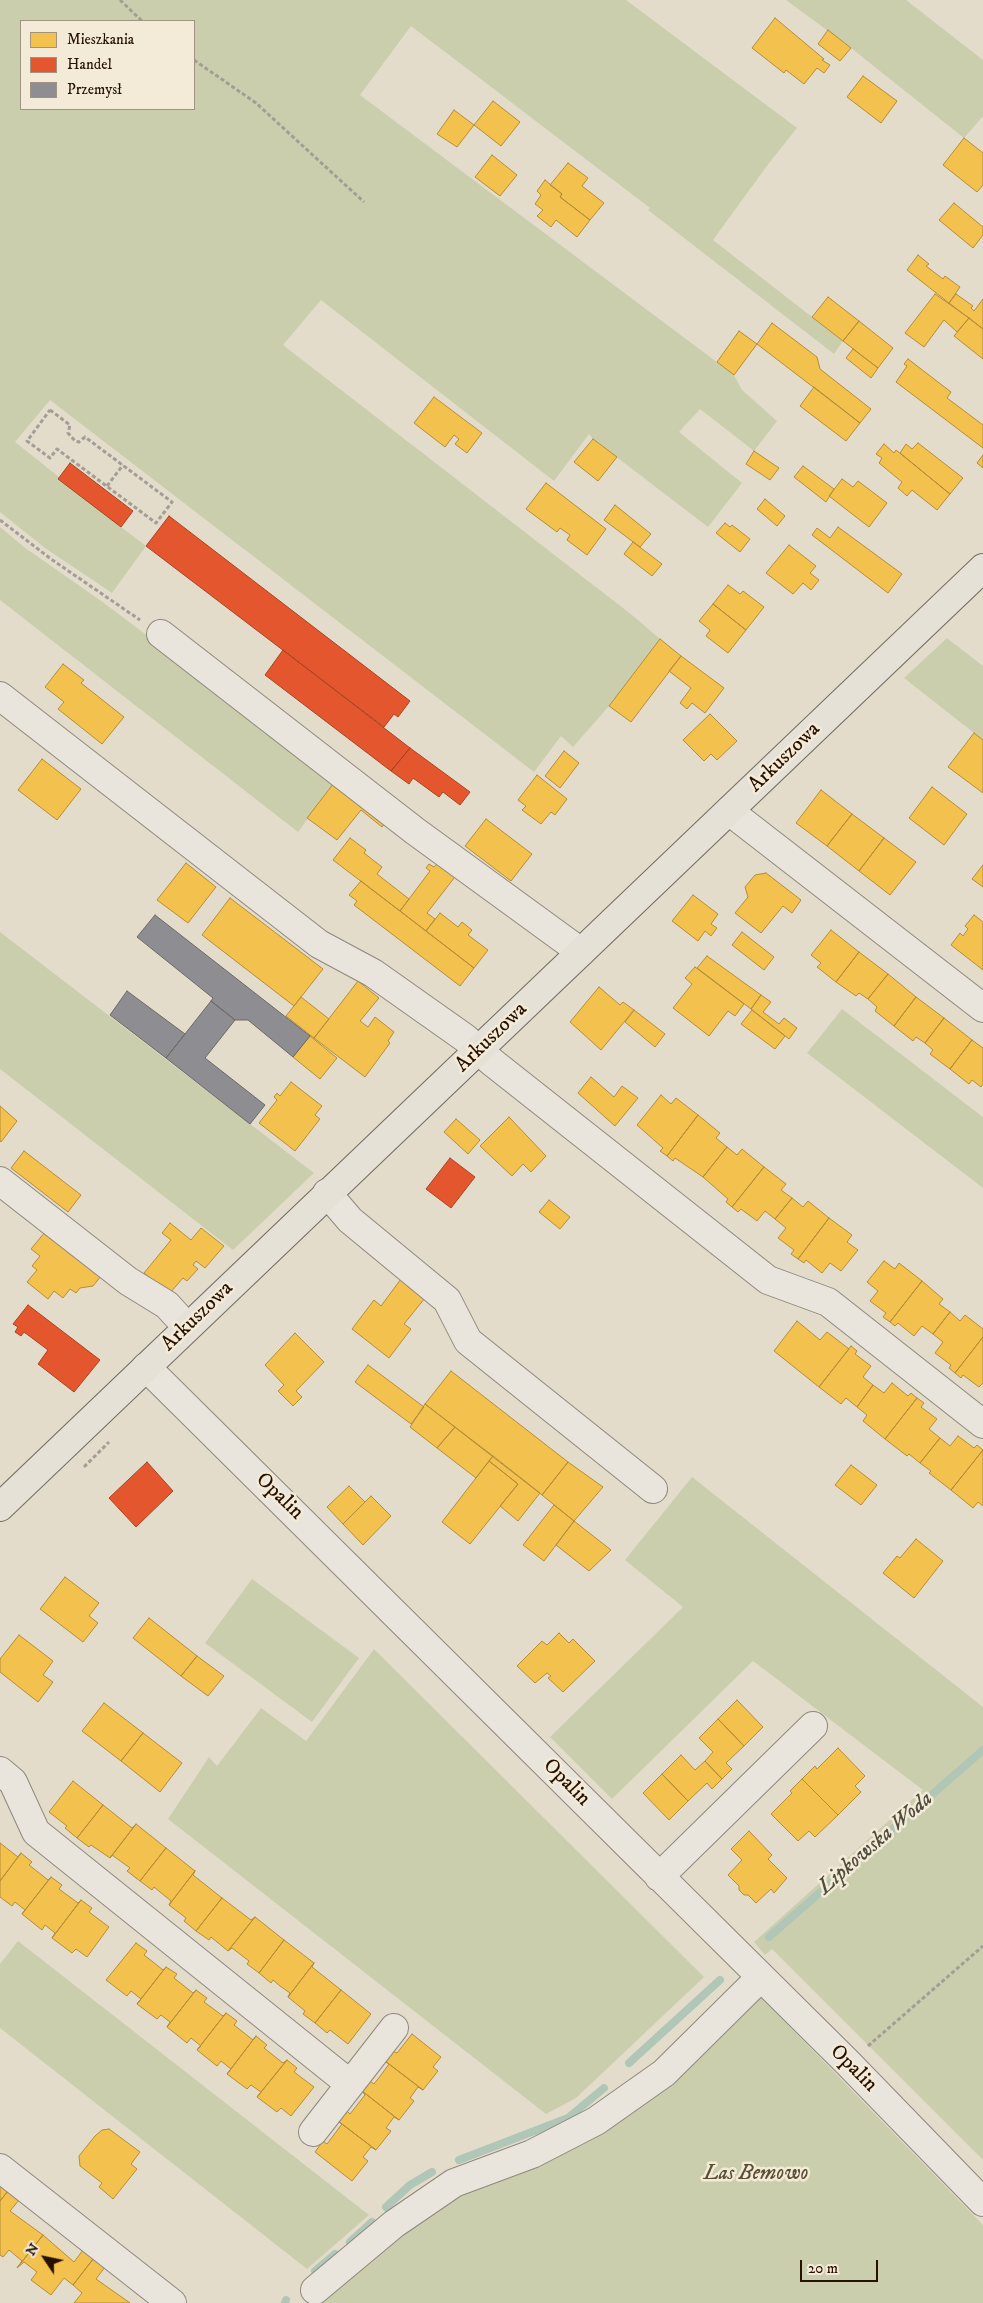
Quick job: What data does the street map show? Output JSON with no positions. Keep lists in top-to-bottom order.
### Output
{
  "streets": {
    "main road": ["Arkuszowa"],
    "street": ["Opalin"]
  },
  "crossings": [
    ["Arkuszowa", "Opalin"]
  ],
  "water": ["Lipkowska Woda"],
  "parks": ["Las Bemowo"],
  "legend": ["Mieszkania", "Handel", "Przemysł"],
  "scale_bar": "20 m",
  "north": "top left"
}
